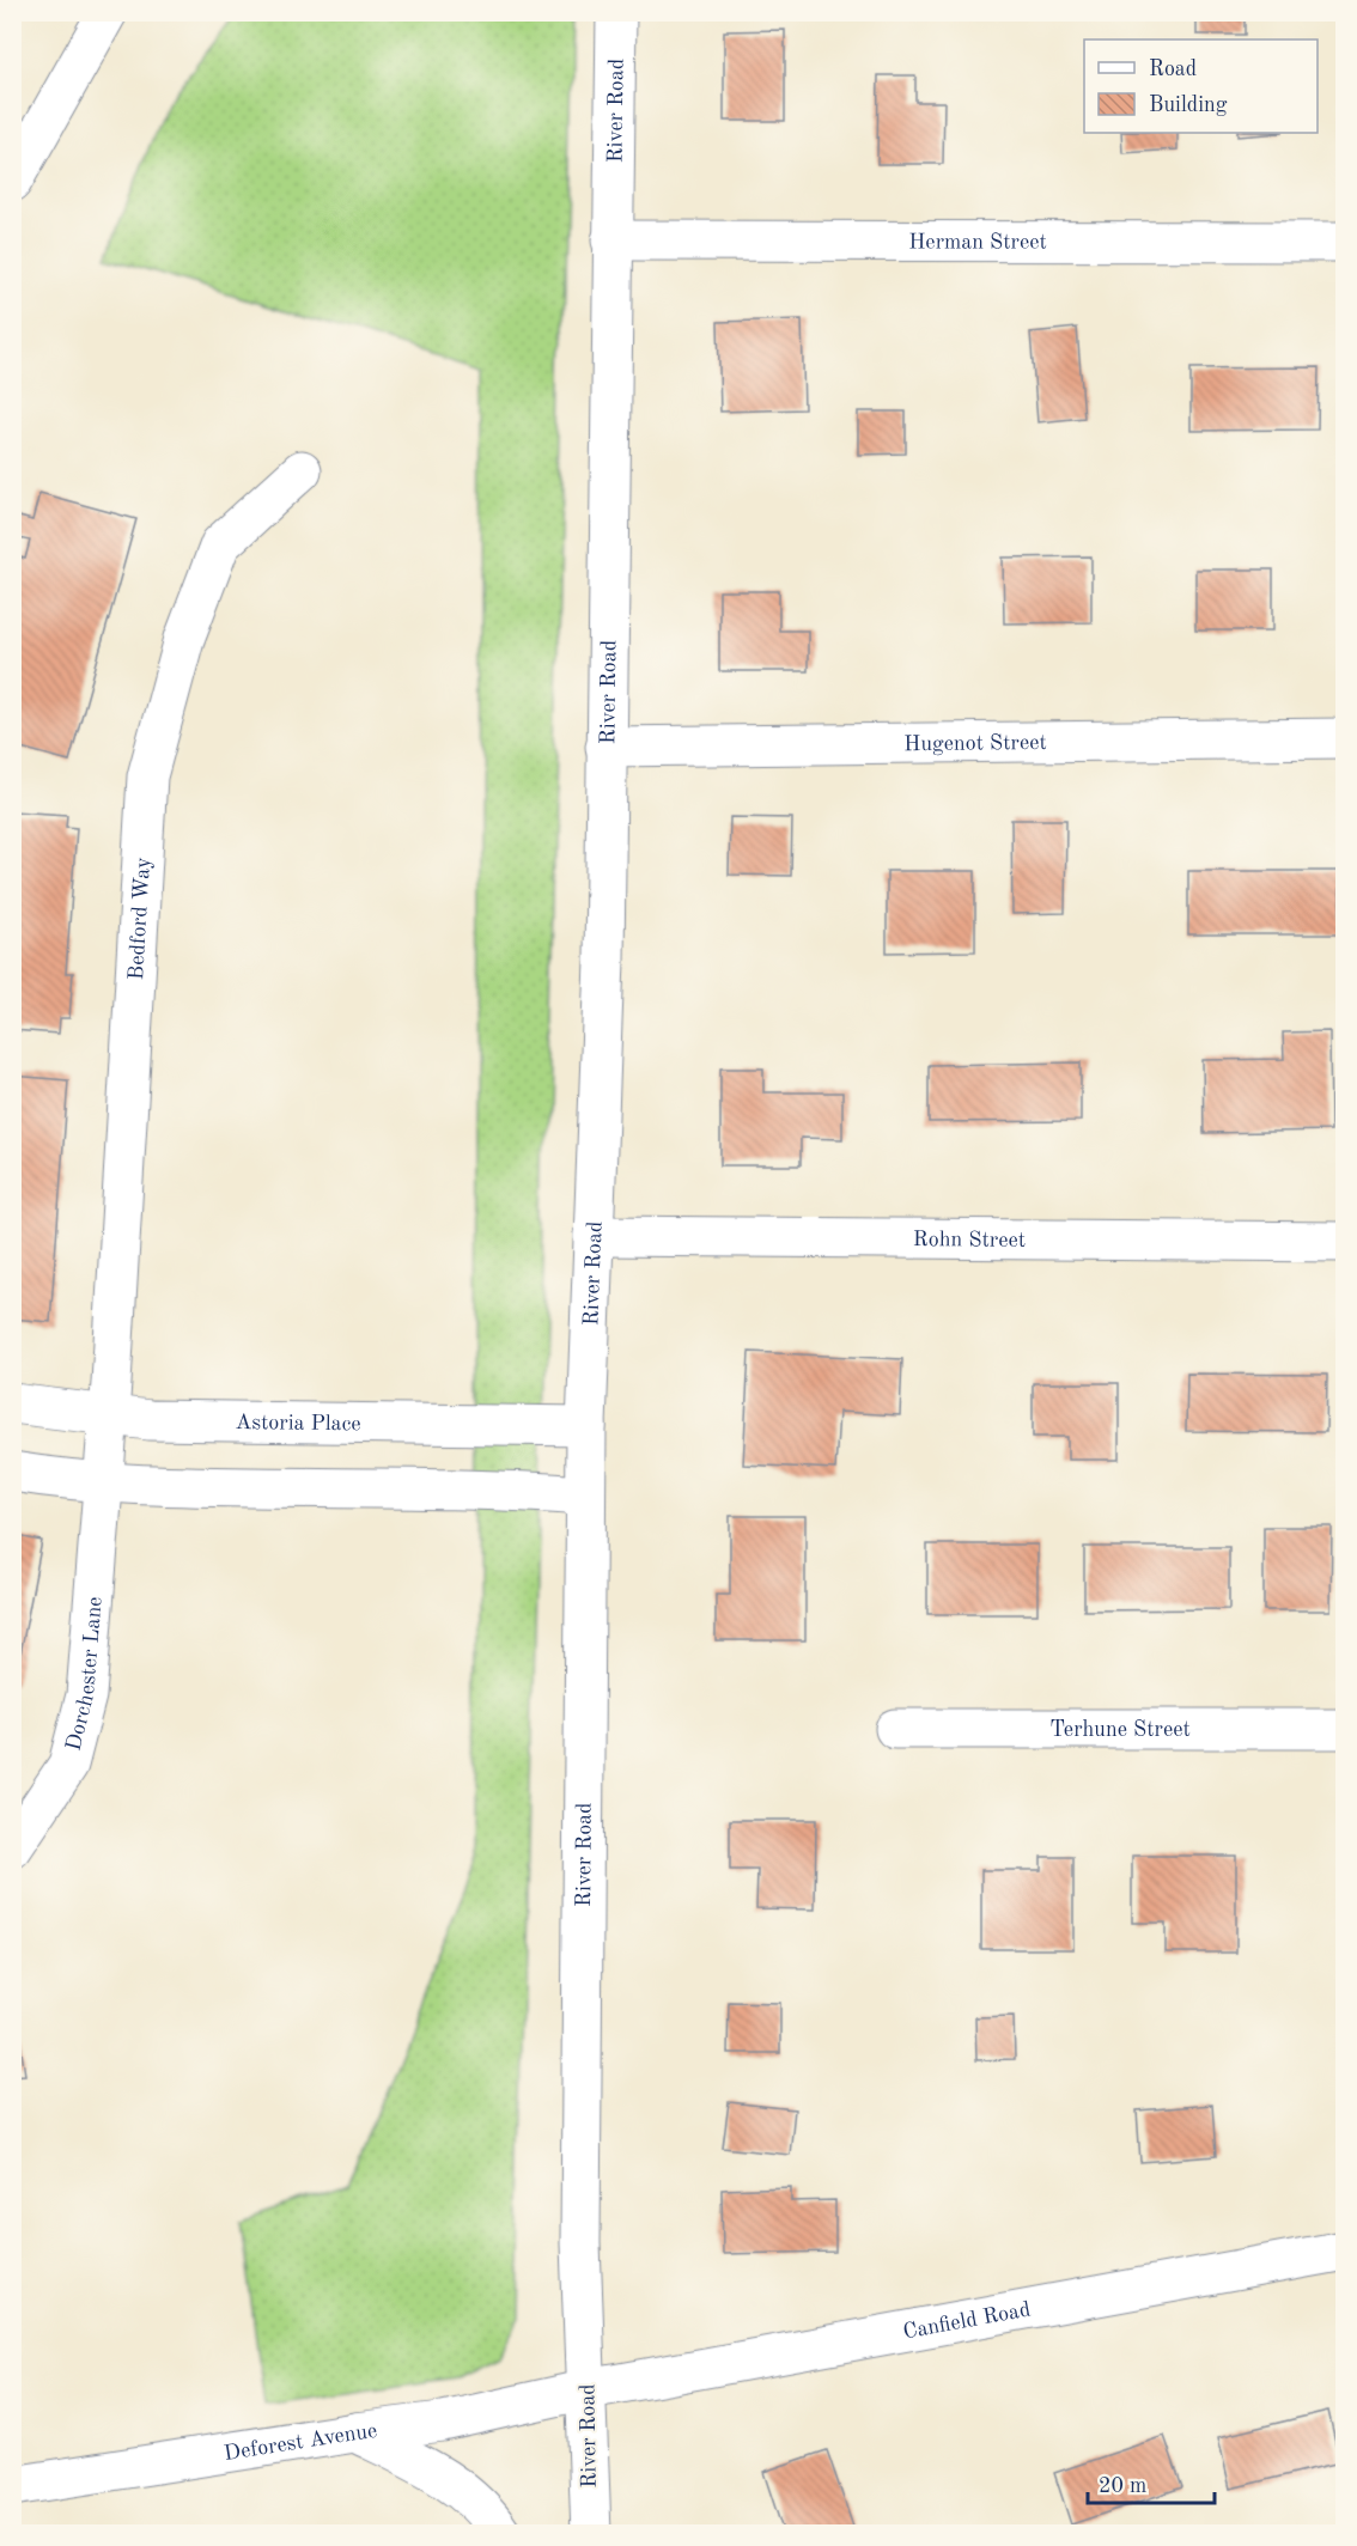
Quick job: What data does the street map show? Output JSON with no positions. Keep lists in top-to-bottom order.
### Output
{
  "streets": {
    "street": [
      "River Road",
      "Herman Street",
      "Hugenot Street",
      "Bedford Way",
      "Rohn Street",
      "Astoria Place",
      "Dorchester Lane",
      "Terhune Street",
      "Canfield Road",
      "Deforest Avenue"
    ]
  },
  "crossings": [
    ["River Road", "Herman Street"],
    ["River Road", "Hugenot Street"],
    ["River Road", "Rohn Street"],
    ["River Road", "Astoria Place"],
    ["River Road", "Canfield Road"],
    ["River Road", "Deforest Avenue"],
    ["Bedford Way", "Astoria Place"],
    ["Bedford Way", "Dorchester Lane"],
    ["Canfield Road", "Deforest Avenue"]
  ],
  "legend": ["Road", "Building"],
  "scale_bar": "20 m"
}
